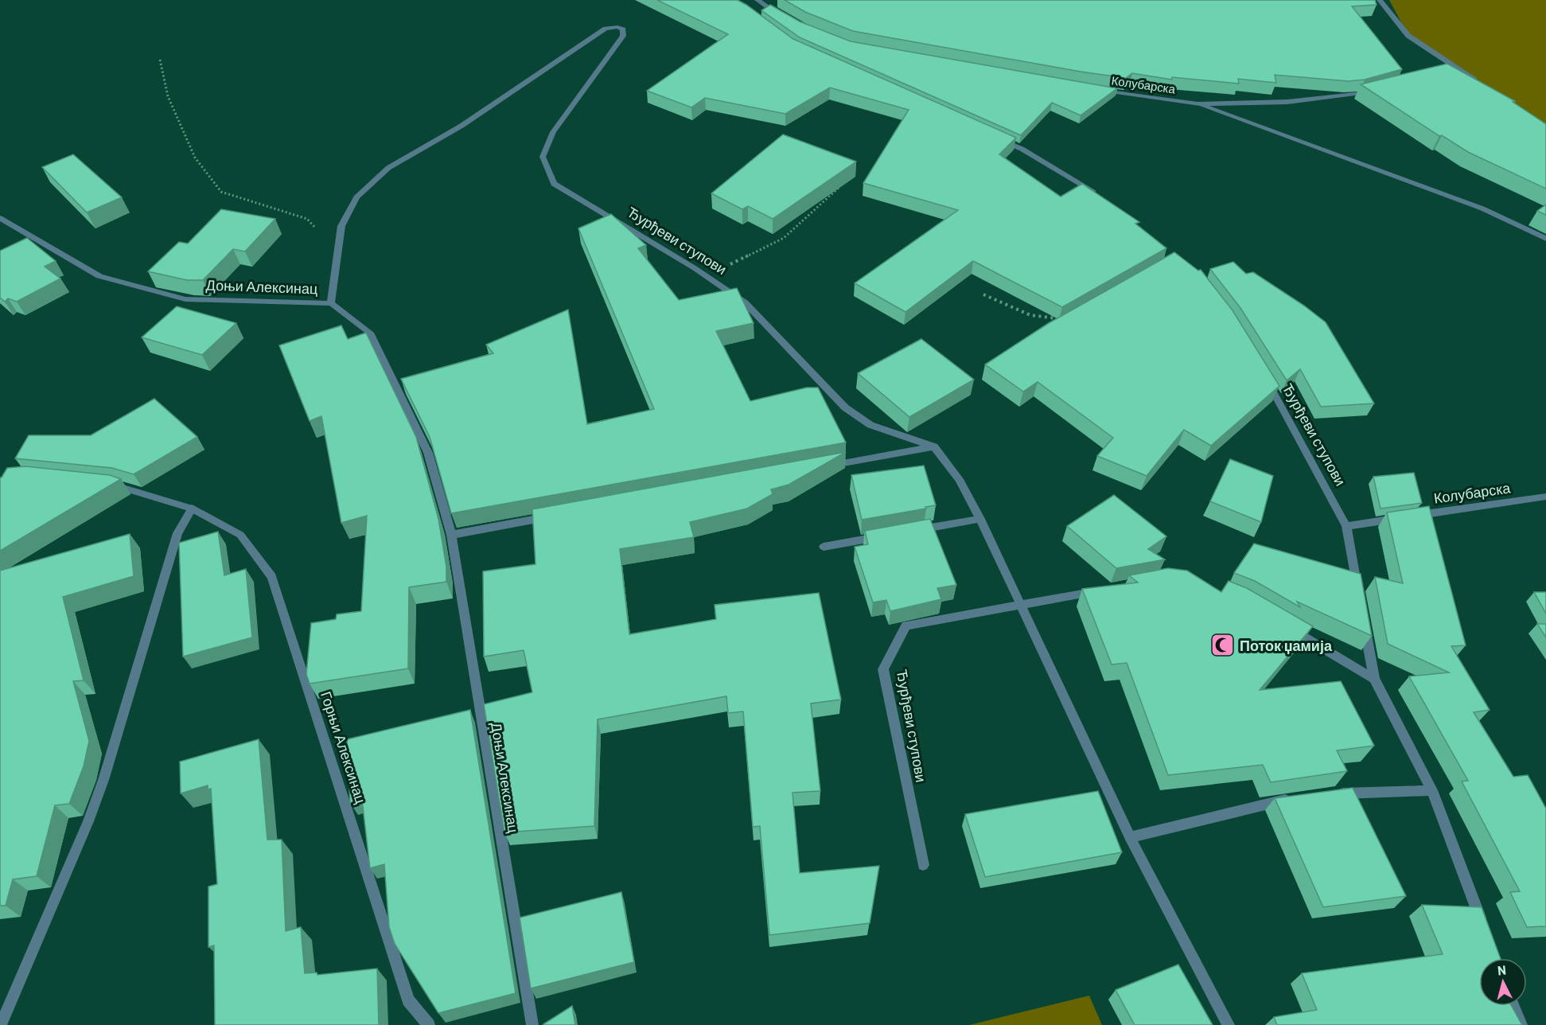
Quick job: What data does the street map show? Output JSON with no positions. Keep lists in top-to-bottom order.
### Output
{
  "streets": {
    "street": [
      "Колубарска",
      "Ђурђеви ступови",
      "Доњи Алексинац",
      "Горњи Алексинац"
    ]
  },
  "crossings": [
    ["Колубарска", "Ђурђеви ступови"]
  ],
  "places": {
    "mosque": ["Поток џамија"]
  },
  "north": "top"
}
